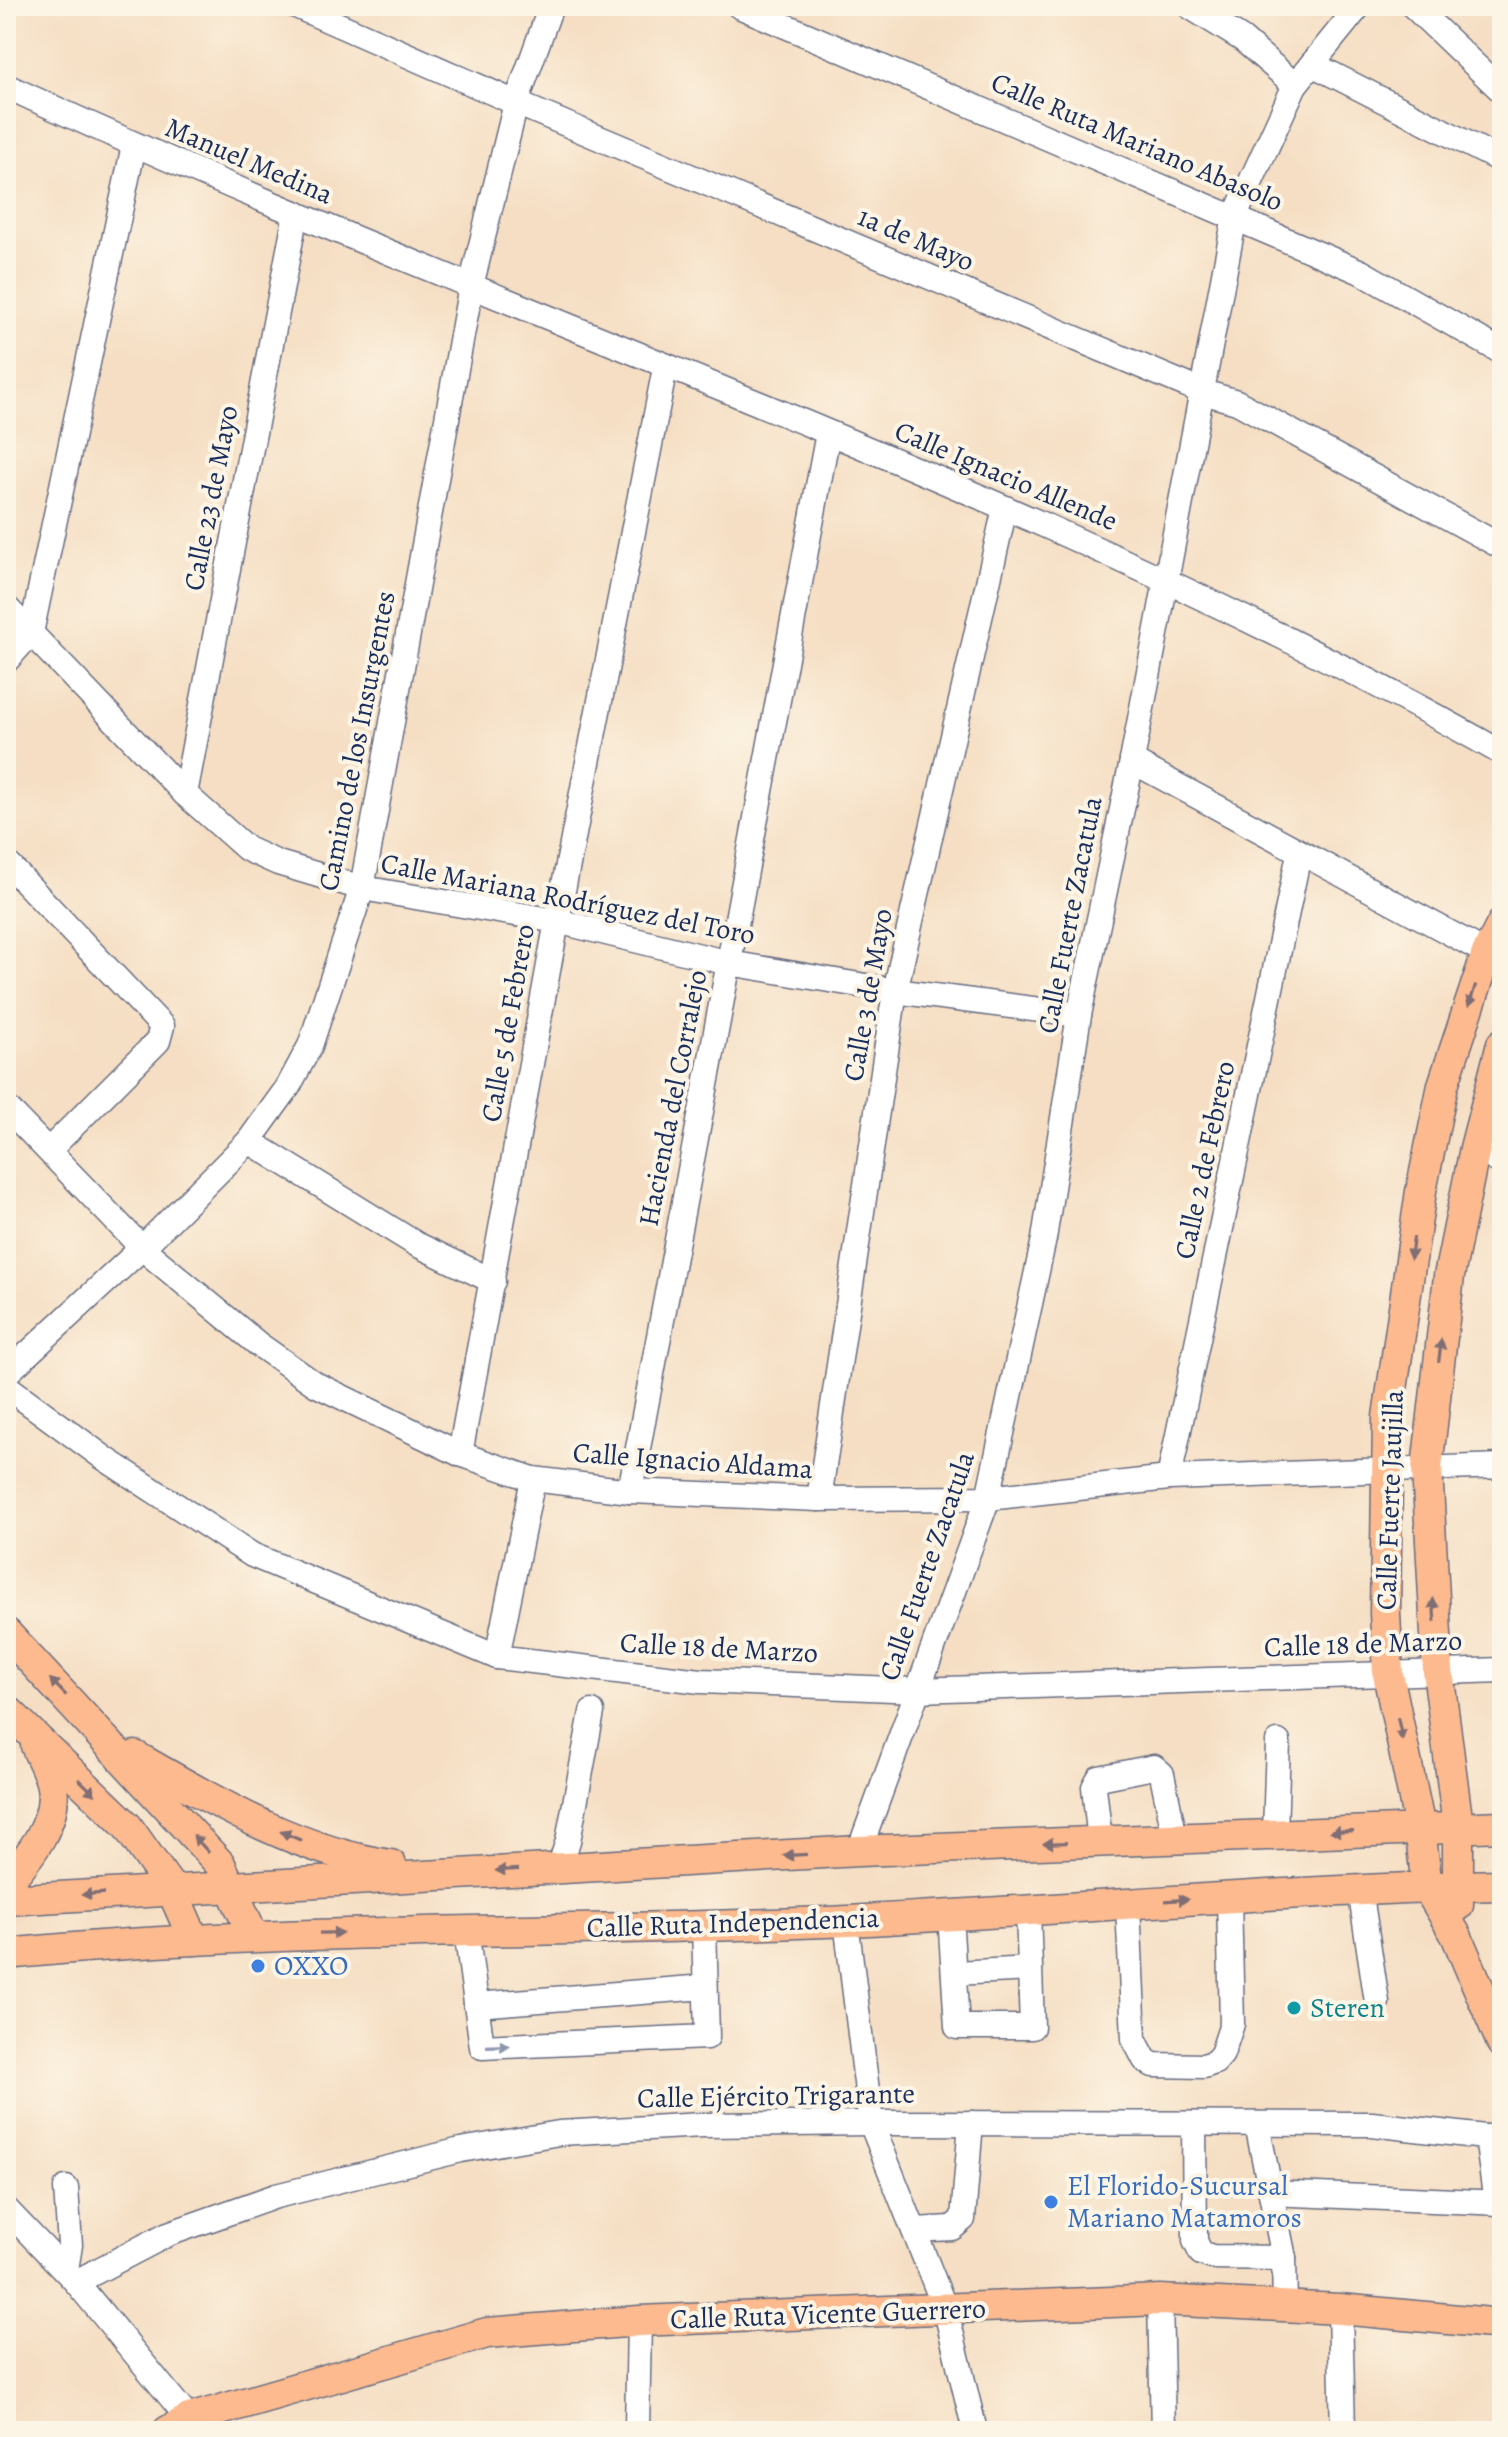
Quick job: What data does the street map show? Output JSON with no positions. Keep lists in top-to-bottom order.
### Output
{
  "streets": {
    "main road": ["Calle Fuerte Jaujilla", "Calle Ruta Independencia", "Calle Ruta Vicente Guerrero"],
    "street": [
      "Calle Ruta Mariano Abasolo",
      "Manuel Medina",
      "1a de Mayo",
      "Calle Ignacio Allende",
      "Calle 23 de Mayo",
      "Camino de los Insurgentes",
      "Calle Mariana Rodríguez del Toro",
      "Calle Fuerte Zacatula",
      "Calle 3 de Mayo",
      "Calle 5 de Febrero",
      "Hacienda del Corralejo",
      "Calle 2 de Febrero",
      "Calle Ignacio Aldama",
      "Calle 18 de Marzo",
      "Calle Ejército Trigarante"
    ]
  },
  "crossings": [
    ["Calle Ruta Mariano Abasolo", "Calle Fuerte Zacatula"],
    ["Manuel Medina", "Calle Ignacio Allende"],
    ["Manuel Medina", "Calle 23 de Mayo"],
    ["Manuel Medina", "Camino de los Insurgentes"],
    ["1a de Mayo", "Camino de los Insurgentes"],
    ["1a de Mayo", "Calle Fuerte Zacatula"],
    ["Calle Ignacio Allende", "Camino de los Insurgentes"],
    ["Calle Ignacio Allende", "Calle Fuerte Zacatula"],
    ["Calle Ignacio Allende", "Calle 3 de Mayo"],
    ["Calle Ignacio Allende", "Calle 5 de Febrero"],
    ["Calle Ignacio Allende", "Hacienda del Corralejo"],
    ["Calle 23 de Mayo", "Calle Mariana Rodríguez del Toro"],
    ["Camino de los Insurgentes", "Calle Mariana Rodríguez del Toro"],
    ["Camino de los Insurgentes", "Calle Ignacio Aldama"],
    ["Calle Mariana Rodríguez del Toro", "Calle Fuerte Zacatula"],
    ["Calle Mariana Rodríguez del Toro", "Calle 3 de Mayo"],
    ["Calle Mariana Rodríguez del Toro", "Calle 5 de Febrero"],
    ["Calle Mariana Rodríguez del Toro", "Hacienda del Corralejo"],
    ["Calle Fuerte Zacatula", "Calle Ignacio Aldama"],
    ["Calle Fuerte Zacatula", "Calle 18 de Marzo"],
    ["Calle 3 de Mayo", "Calle Ignacio Aldama"],
    ["Calle 5 de Febrero", "Calle Ignacio Aldama"],
    ["Hacienda del Corralejo", "Calle Ignacio Aldama"],
    ["Calle 2 de Febrero", "Calle Ignacio Aldama"],
    ["Calle Ignacio Aldama", "Calle Fuerte Jaujilla"],
    ["Calle Fuerte Jaujilla", "Calle 18 de Marzo"],
    ["Calle Fuerte Jaujilla", "Calle Ruta Independencia"]
  ],
  "places": ["OXXO", "Steren", "El Florido-Sucursal Mariano Matamoros"]
}
